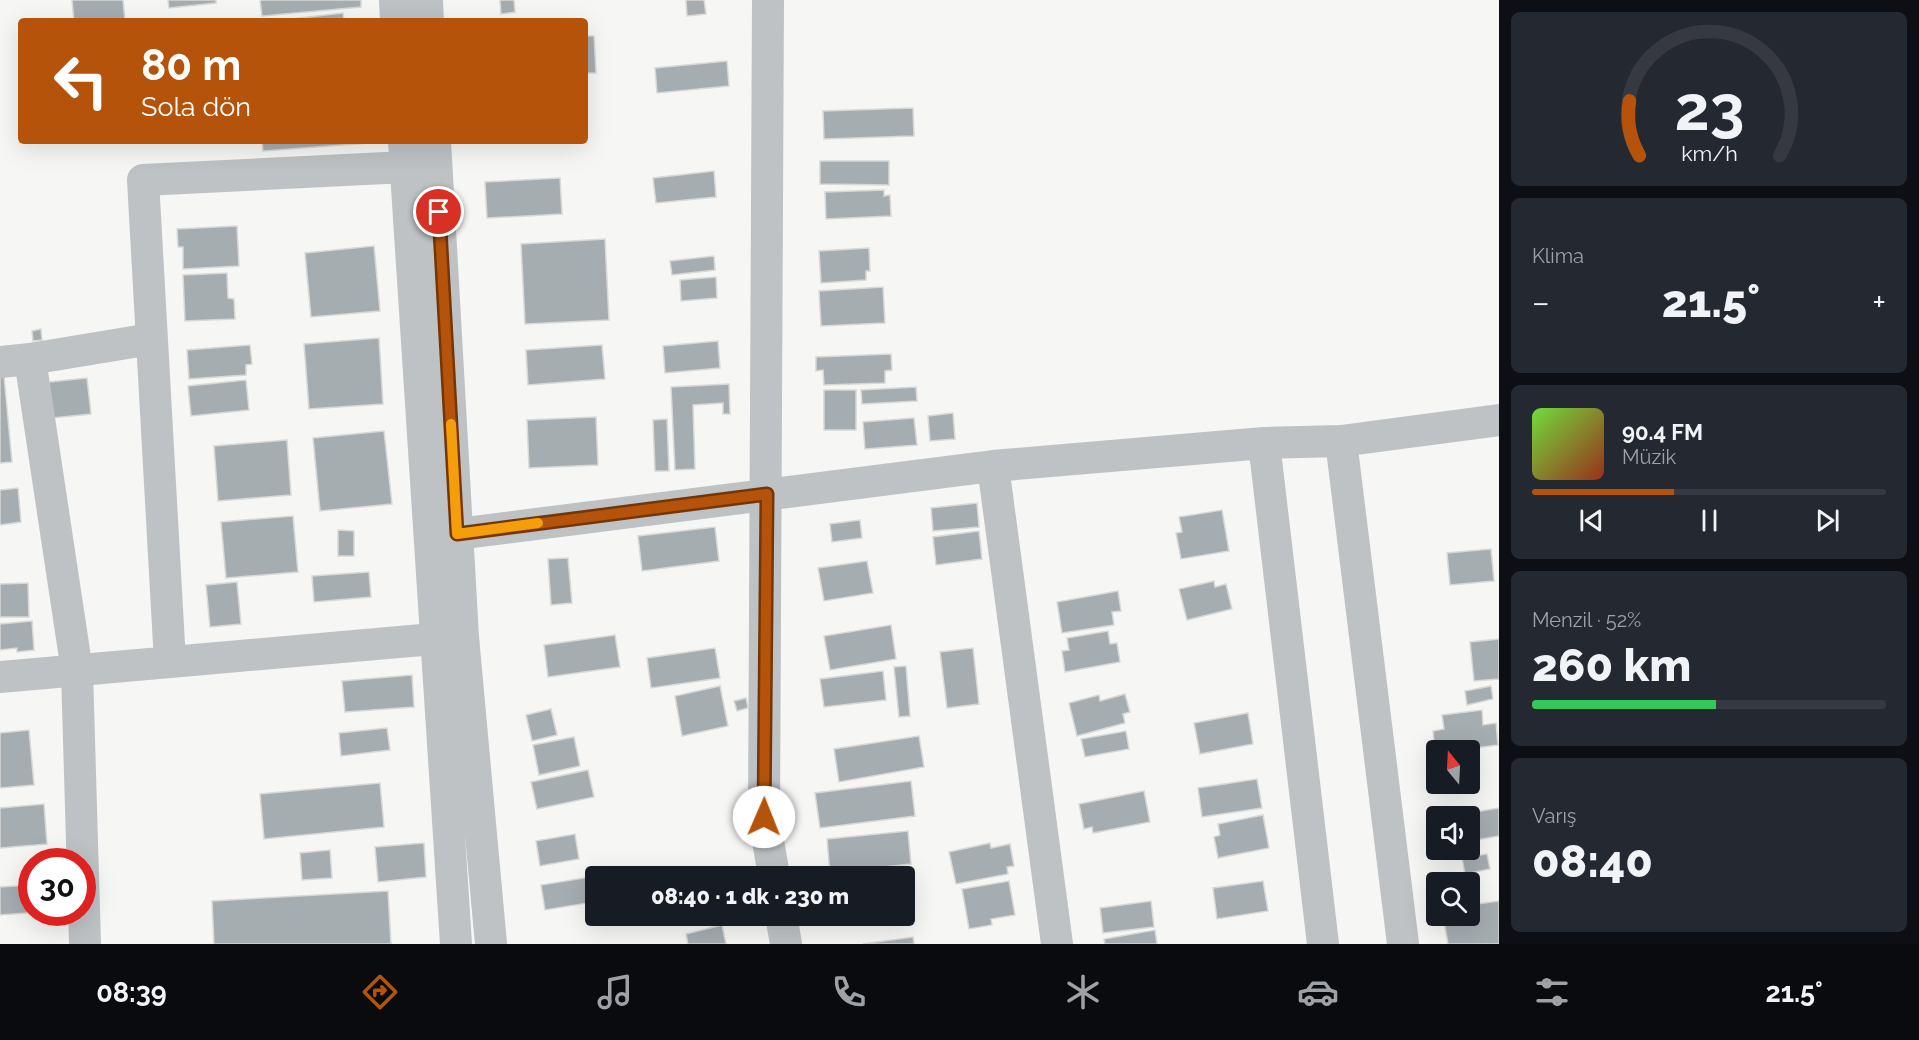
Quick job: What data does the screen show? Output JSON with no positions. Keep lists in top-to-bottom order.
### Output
{
  "north": "top",
  "page": {
    "turn": ["80 m", "Sola dön"],
    "tile": [
      "Klima",
      ["Menzil · 52%", "260 km"],
      ["Varış", "08:40"]
    ],
    "heat": ["−", "21.5°", "+"],
    "song": ["90.4 FM", "Müzik"],
    "limit": "30",
    "trip": "08:40 · 1 dk · 230 m",
    "tabs": ["08:39", "21.5°"],
    "gauge": ["23", "km/h"]
  }
}
